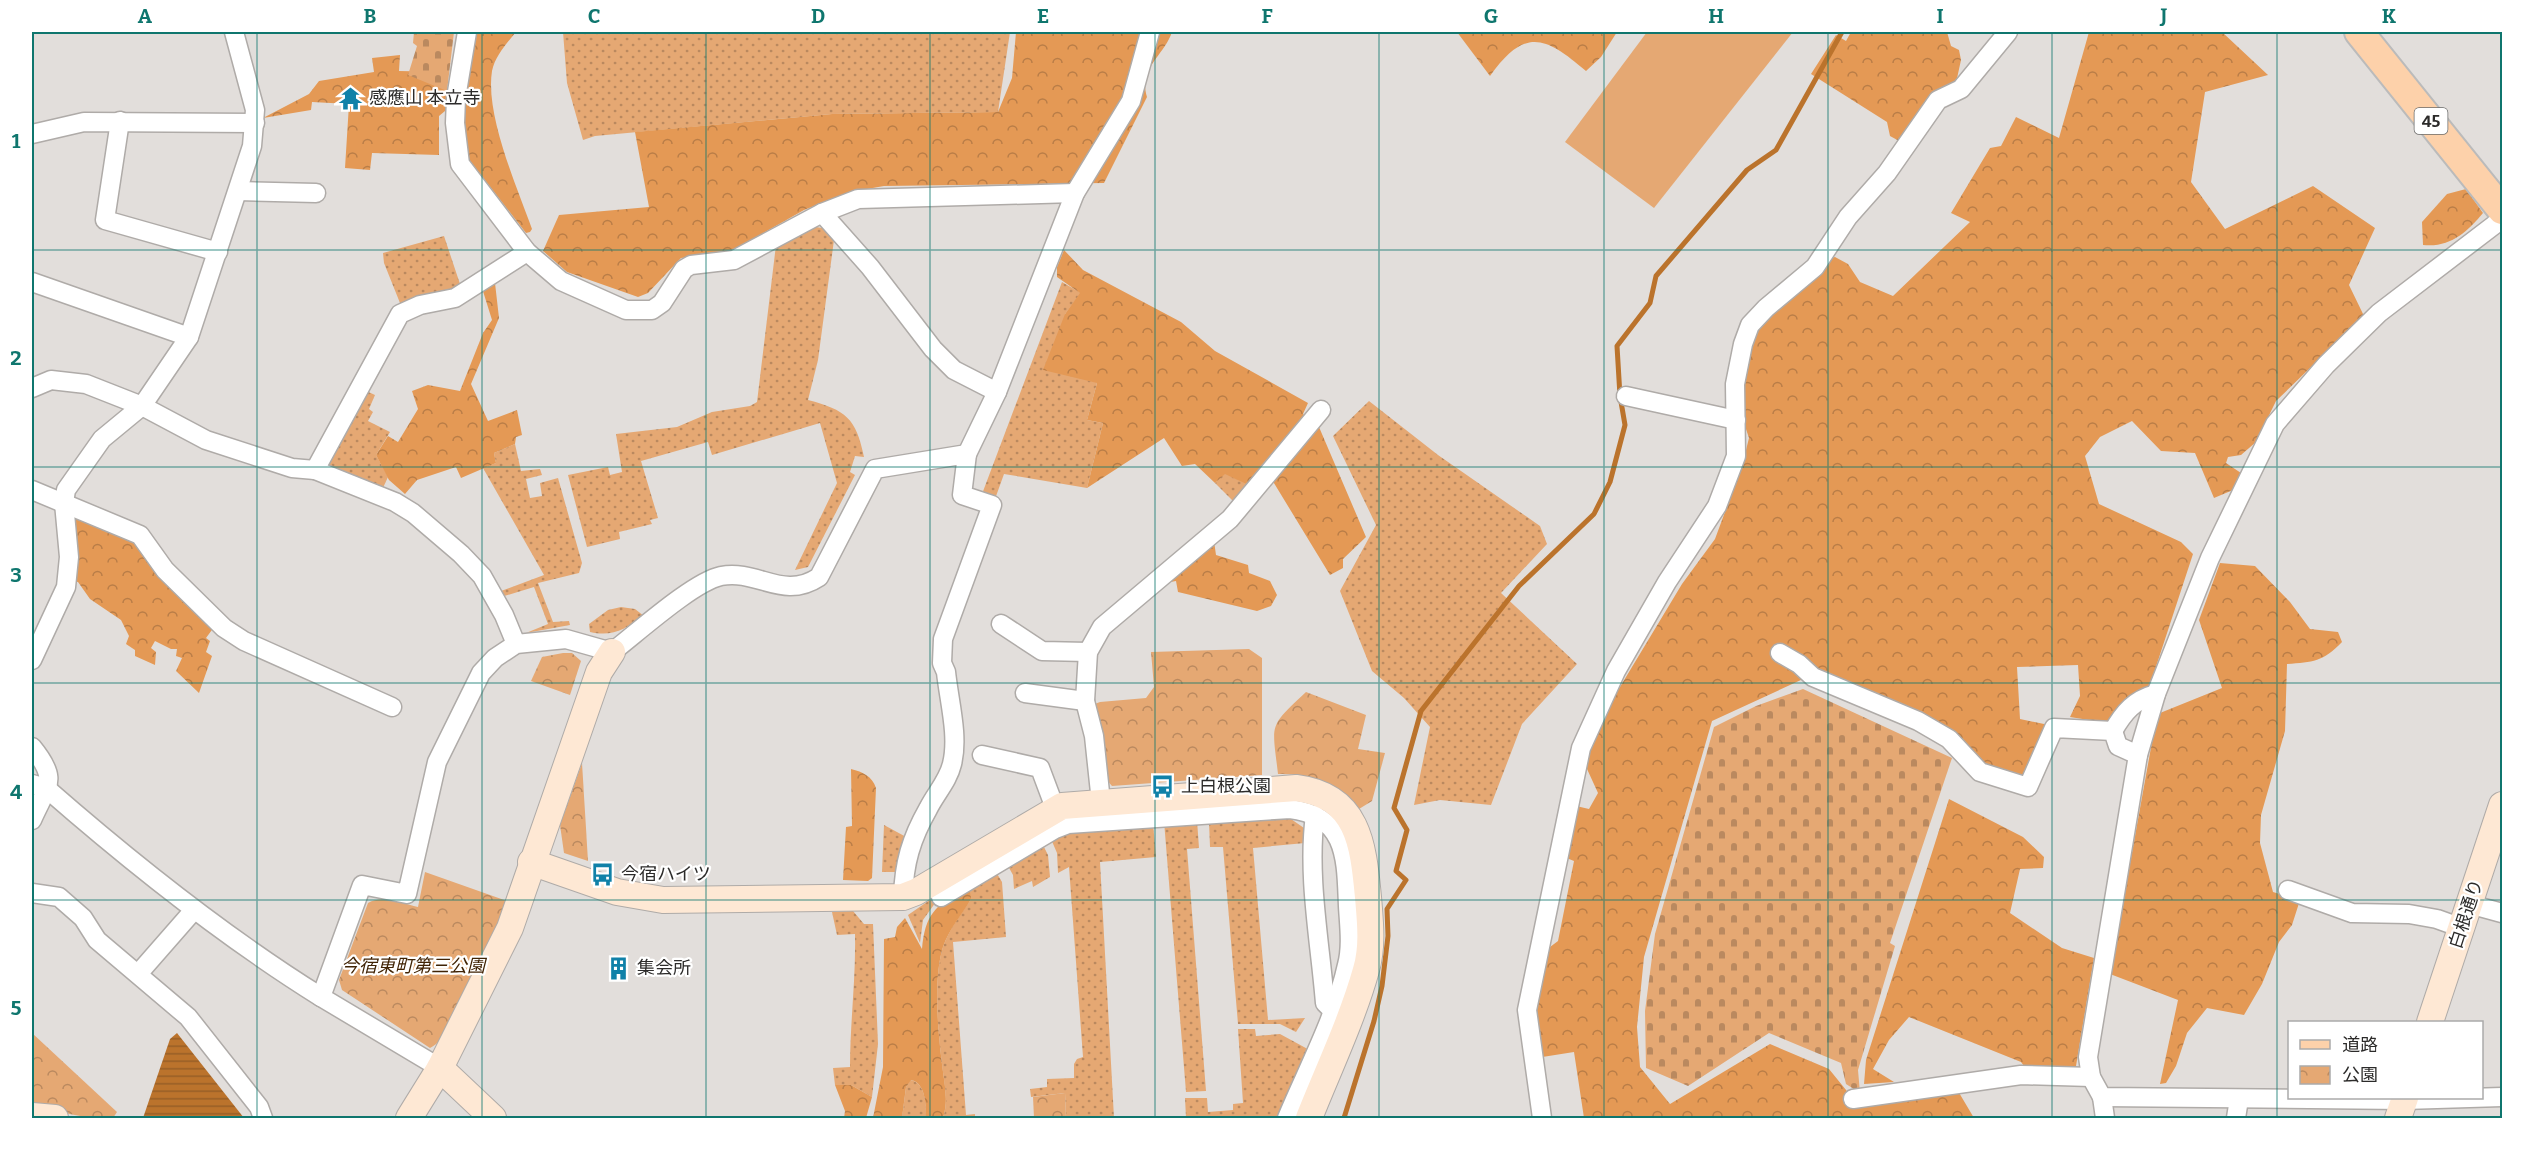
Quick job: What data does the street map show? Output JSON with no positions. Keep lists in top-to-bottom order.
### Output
{
  "streets": {
    "main road": ["45"],
    "street": ["白根通り"]
  },
  "parks": ["今宿東町第三公園"],
  "places": {
    "temple": ["感應山 本立寺"],
    "bus stop": ["上白根公園", "今宿ハイツ"],
    "building": ["集会所"]
  },
  "legend": ["道路", "公園"],
  "grid": {
    "columns": [
      "A",
      "B",
      "C",
      "D",
      "E",
      "F",
      "G",
      "H",
      "I",
      "J",
      "K"
    ],
    "rows": [
      "1",
      "2",
      "3",
      "4",
      "5"
    ]
  }
}
